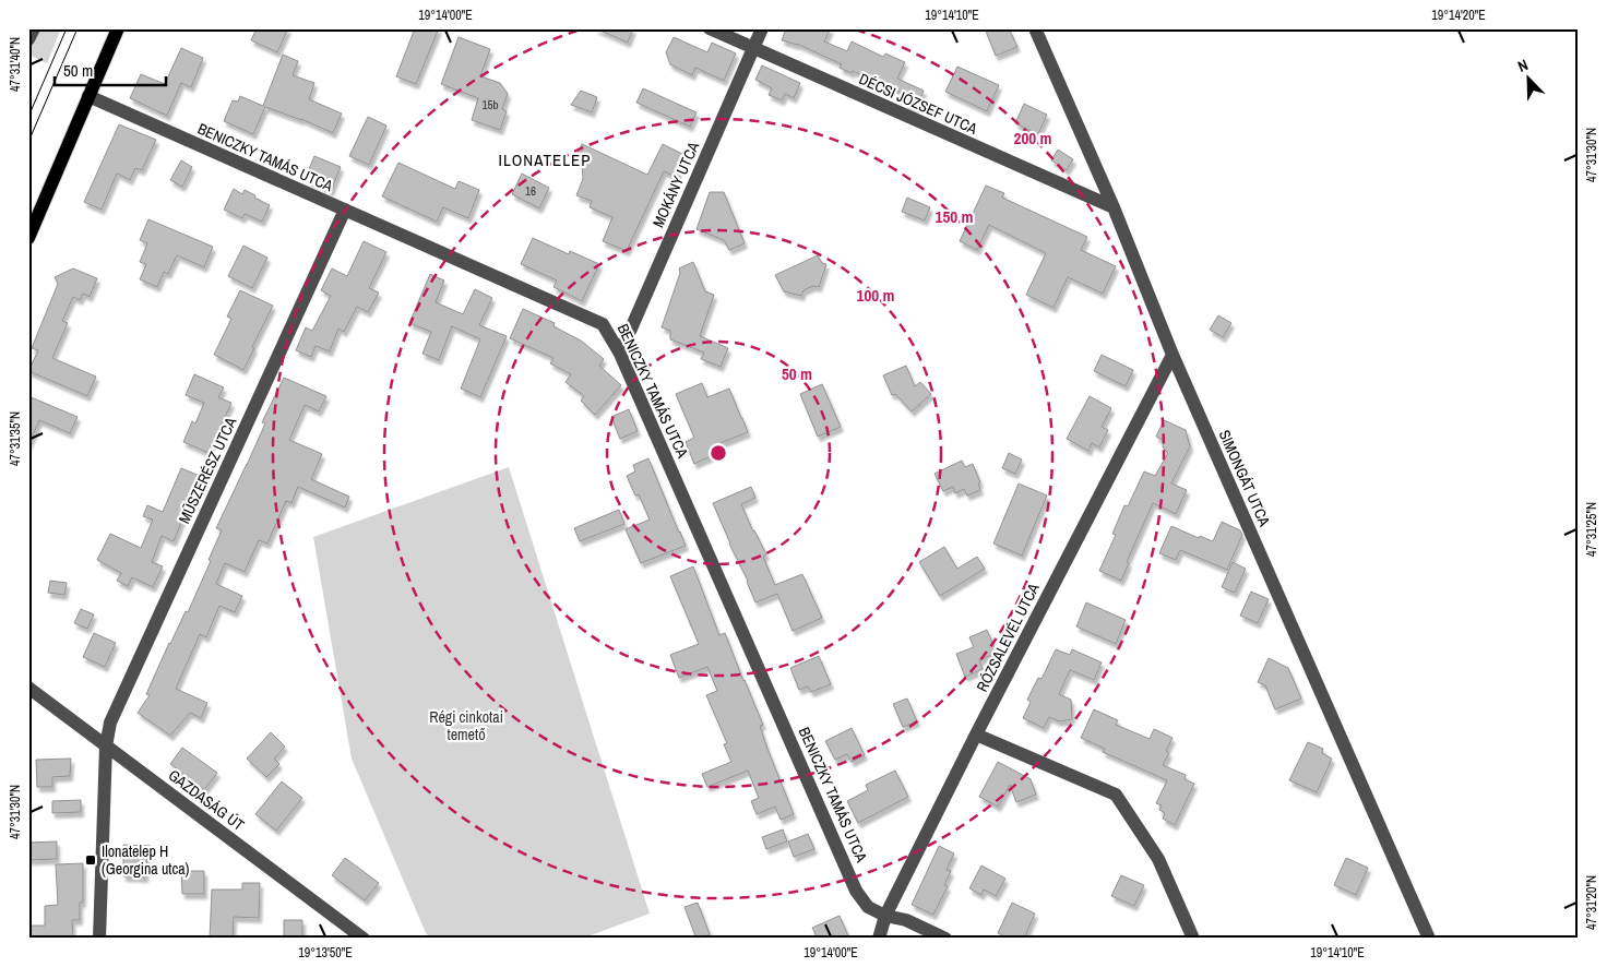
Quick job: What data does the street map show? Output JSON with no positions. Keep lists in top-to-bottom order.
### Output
{
  "streets": {
    "street": [
      "DÉCSI JÓZSEF UTCA",
      "BENICZKY TAMÁS UTCA",
      "MOKÁNY UTCA",
      "MŰSZERÉSZ UTCA",
      "SIMONGÁT UTCA",
      "RÓZSALEVÉL UTCA",
      "GAZDASÁG ÚT"
    ]
  },
  "crossings": [
    ["DÉCSI JÓZSEF UTCA", "MOKÁNY UTCA"],
    ["DÉCSI JÓZSEF UTCA", "SIMONGÁT UTCA"],
    ["BENICZKY TAMÁS UTCA", "MOKÁNY UTCA"],
    ["BENICZKY TAMÁS UTCA", "MŰSZERÉSZ UTCA"],
    ["BENICZKY TAMÁS UTCA", "RÓZSALEVÉL UTCA"],
    ["MŰSZERÉSZ UTCA", "GAZDASÁG ÚT"],
    ["SIMONGÁT UTCA", "RÓZSALEVÉL UTCA"]
  ],
  "districts": ["ILONATELEP"],
  "parks": ["Régi cinkotai temető"],
  "places": {
    "transit": ["Ilonatelep H (Georgina utca)"]
  },
  "house_numbers": ["15b", "16"],
  "scale_bar": "50 m",
  "north": "top left",
  "coordinates": [
    "19°14'00\"E",
    "19°14'10\"E",
    "19°14'20\"E",
    "47°31'40\"N",
    "47°31'30\"N",
    "47°31'35\"N",
    "47°31'25\"N",
    "47°31'20\"N",
    "19°13'50\"E"
  ],
  "rings": [
    "200 m",
    "150 m",
    "100 m",
    "50 m"
  ]
}
